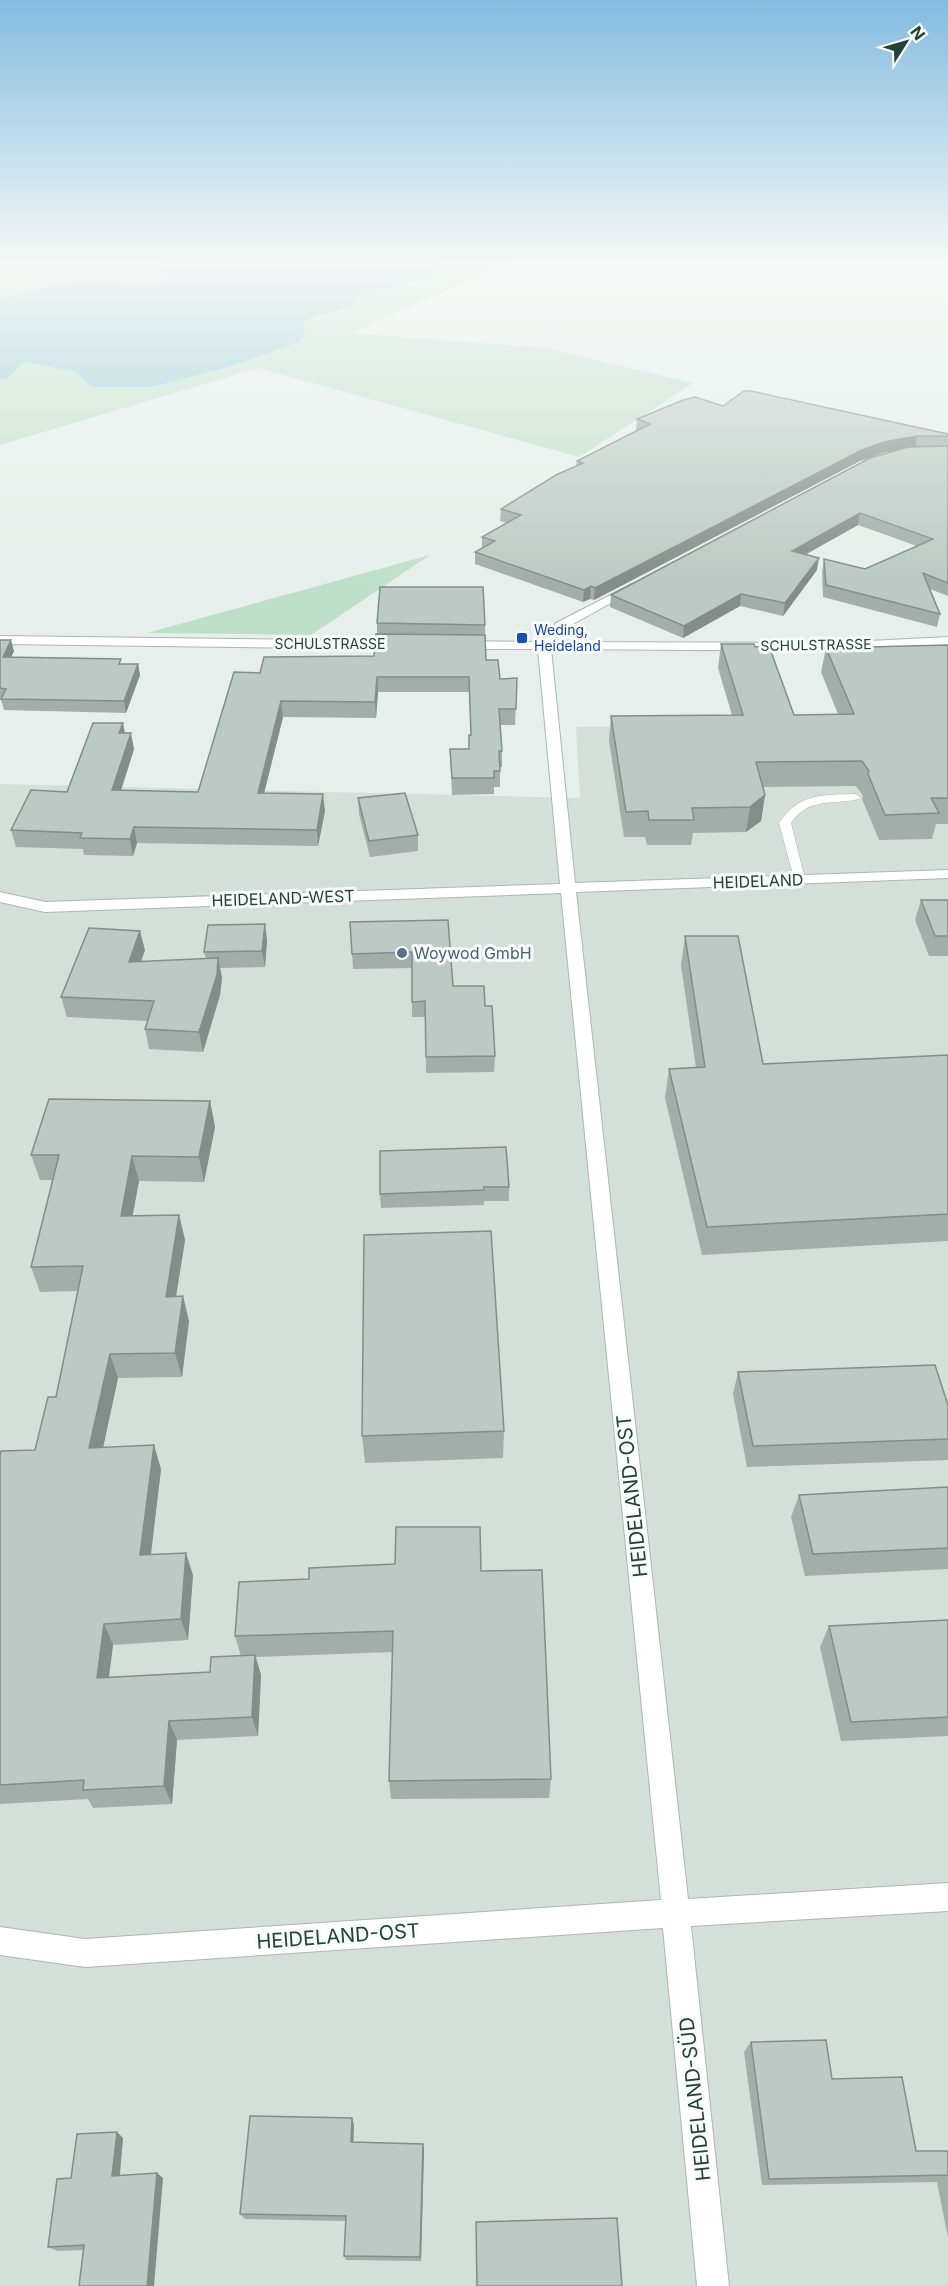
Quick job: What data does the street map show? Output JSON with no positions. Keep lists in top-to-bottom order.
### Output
{
  "streets": {
    "street": [
      "SCHULSTRASSE",
      "HEIDELAND",
      "HEIDELAND-WEST",
      "HEIDELAND-OST",
      "HEIDELAND-SÜD"
    ]
  },
  "crossings": [
    ["HEIDELAND", "HEIDELAND-WEST"],
    ["HEIDELAND", "HEIDELAND-OST"],
    ["HEIDELAND-WEST", "HEIDELAND-OST"],
    ["HEIDELAND-OST", "HEIDELAND-SÜD"]
  ],
  "places": {
    "transit": ["Weding, Heideland"],
    "other": ["Woywod GmbH"]
  },
  "north": "top right"
}
